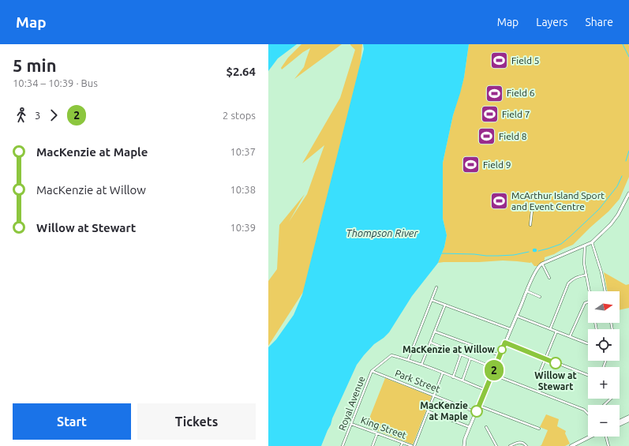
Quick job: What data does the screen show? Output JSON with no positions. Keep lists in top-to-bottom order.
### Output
{
  "streets": {
    "street": ["Park Street", "Royal Avenue", "King Street"]
  },
  "crossings": [
    ["Park Street", "Royal Avenue"],
    ["Royal Avenue", "King Street"]
  ],
  "water": ["Thompson River"],
  "places": {
    "sports": [
      "Field 5",
      "Field 6",
      "Field 7",
      "Field 8",
      "Field 9",
      "McArthur Island Sport and Event Centre"
    ],
    "other": ["MacKenzie at Willow", "Willow at Stewart", "MacKenzie at Maple"]
  },
  "lines": ["bus line 2"],
  "north": "right",
  "page": {
    "header": "Map",
    "nav": ["Map", "Layers", "Share"],
    "heading": ["5 min", "10:34 – 10:39 · Bus", "$2.64"],
    "on_map": "2",
    "legs": ["3", "2", "2 stops"],
    "list": [
      {
        "name": "MacKenzie at Maple",
        "value": "10:37"
      },
      {
        "name": "MacKenzie at Willow",
        "value": "10:38"
      },
      {
        "name": "Willow at Stewart",
        "value": "10:39"
      }
    ],
    "map_buttons": ["+", "−"],
    "buttons": ["Start", "Tickets"]
  }
}
